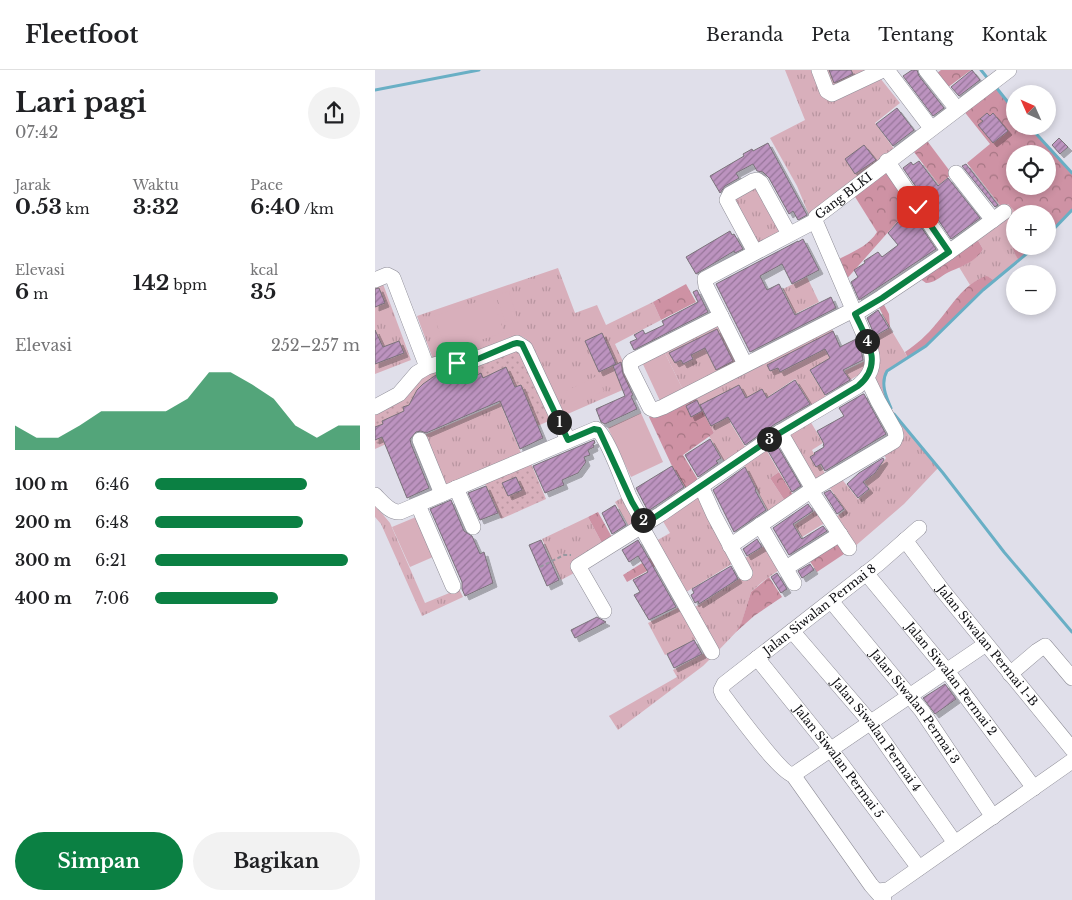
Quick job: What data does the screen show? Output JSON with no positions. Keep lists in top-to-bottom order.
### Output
{
  "streets": {
    "street": [
      "Gang BLKI",
      "Jalan Siwalan Permai 8",
      "Jalan Siwalan Permai 1-B",
      "Jalan Siwalan Permai 2",
      "Jalan Siwalan Permai 3",
      "Jalan Siwalan Permai 4",
      "Jalan Siwalan Permai 5"
    ]
  },
  "crossings": [
    ["Jalan Siwalan Permai 8", "Jalan Siwalan Permai 1-B"],
    ["Jalan Siwalan Permai 8", "Jalan Siwalan Permai 2"],
    ["Jalan Siwalan Permai 8", "Jalan Siwalan Permai 3"],
    ["Jalan Siwalan Permai 8", "Jalan Siwalan Permai 4"],
    ["Jalan Siwalan Permai 8", "Jalan Siwalan Permai 5"]
  ],
  "north": "top left",
  "page": {
    "header": "Fleetfoot",
    "nav": [
      "Beranda",
      "Peta",
      "Tentang",
      "Kontak"
    ],
    "heading": ["Lari pagi", "07:42"],
    "map_buttons": ["+", "−"],
    "stats": [
      ["Jarak", "0.53 km"],
      ["Waktu", "3:32"],
      ["Pace", "6:40 /km"],
      ["Elevasi", "6 m"],
      ["142 bpm"],
      ["kcal", "35"]
    ],
    "chart": ["Elevasi", "252–257 m"],
    "pins": [
      "4",
      "1",
      "3",
      "2"
    ],
    "list": [
      {
        "name": "100 m",
        "note": "6:46"
      },
      {
        "name": "200 m",
        "note": "6:48"
      },
      {
        "name": "300 m",
        "note": "6:21"
      },
      {
        "name": "400 m",
        "note": "7:06"
      }
    ],
    "buttons": ["Simpan", "Bagikan"]
  }
}
